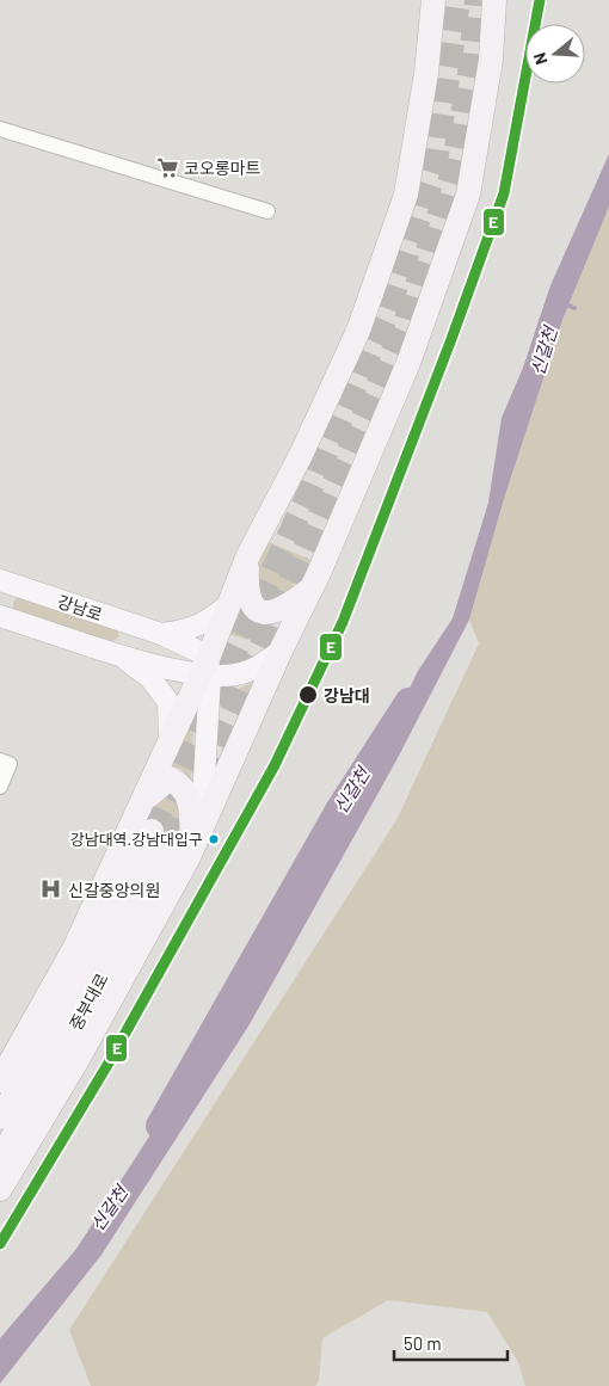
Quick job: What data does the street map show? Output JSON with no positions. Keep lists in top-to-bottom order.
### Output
{
  "streets": {
    "main road": ["중부대로"],
    "street": ["강남로"]
  },
  "water": ["신갈천"],
  "places": {
    "supermarket": ["코오롱마트"],
    "other": ["강남대", "강남대역.강남대입구"],
    "hospital": ["신갈중앙의원"]
  },
  "lines": ["transit line E"],
  "scale_bar": "50 m",
  "north": "left"
}
